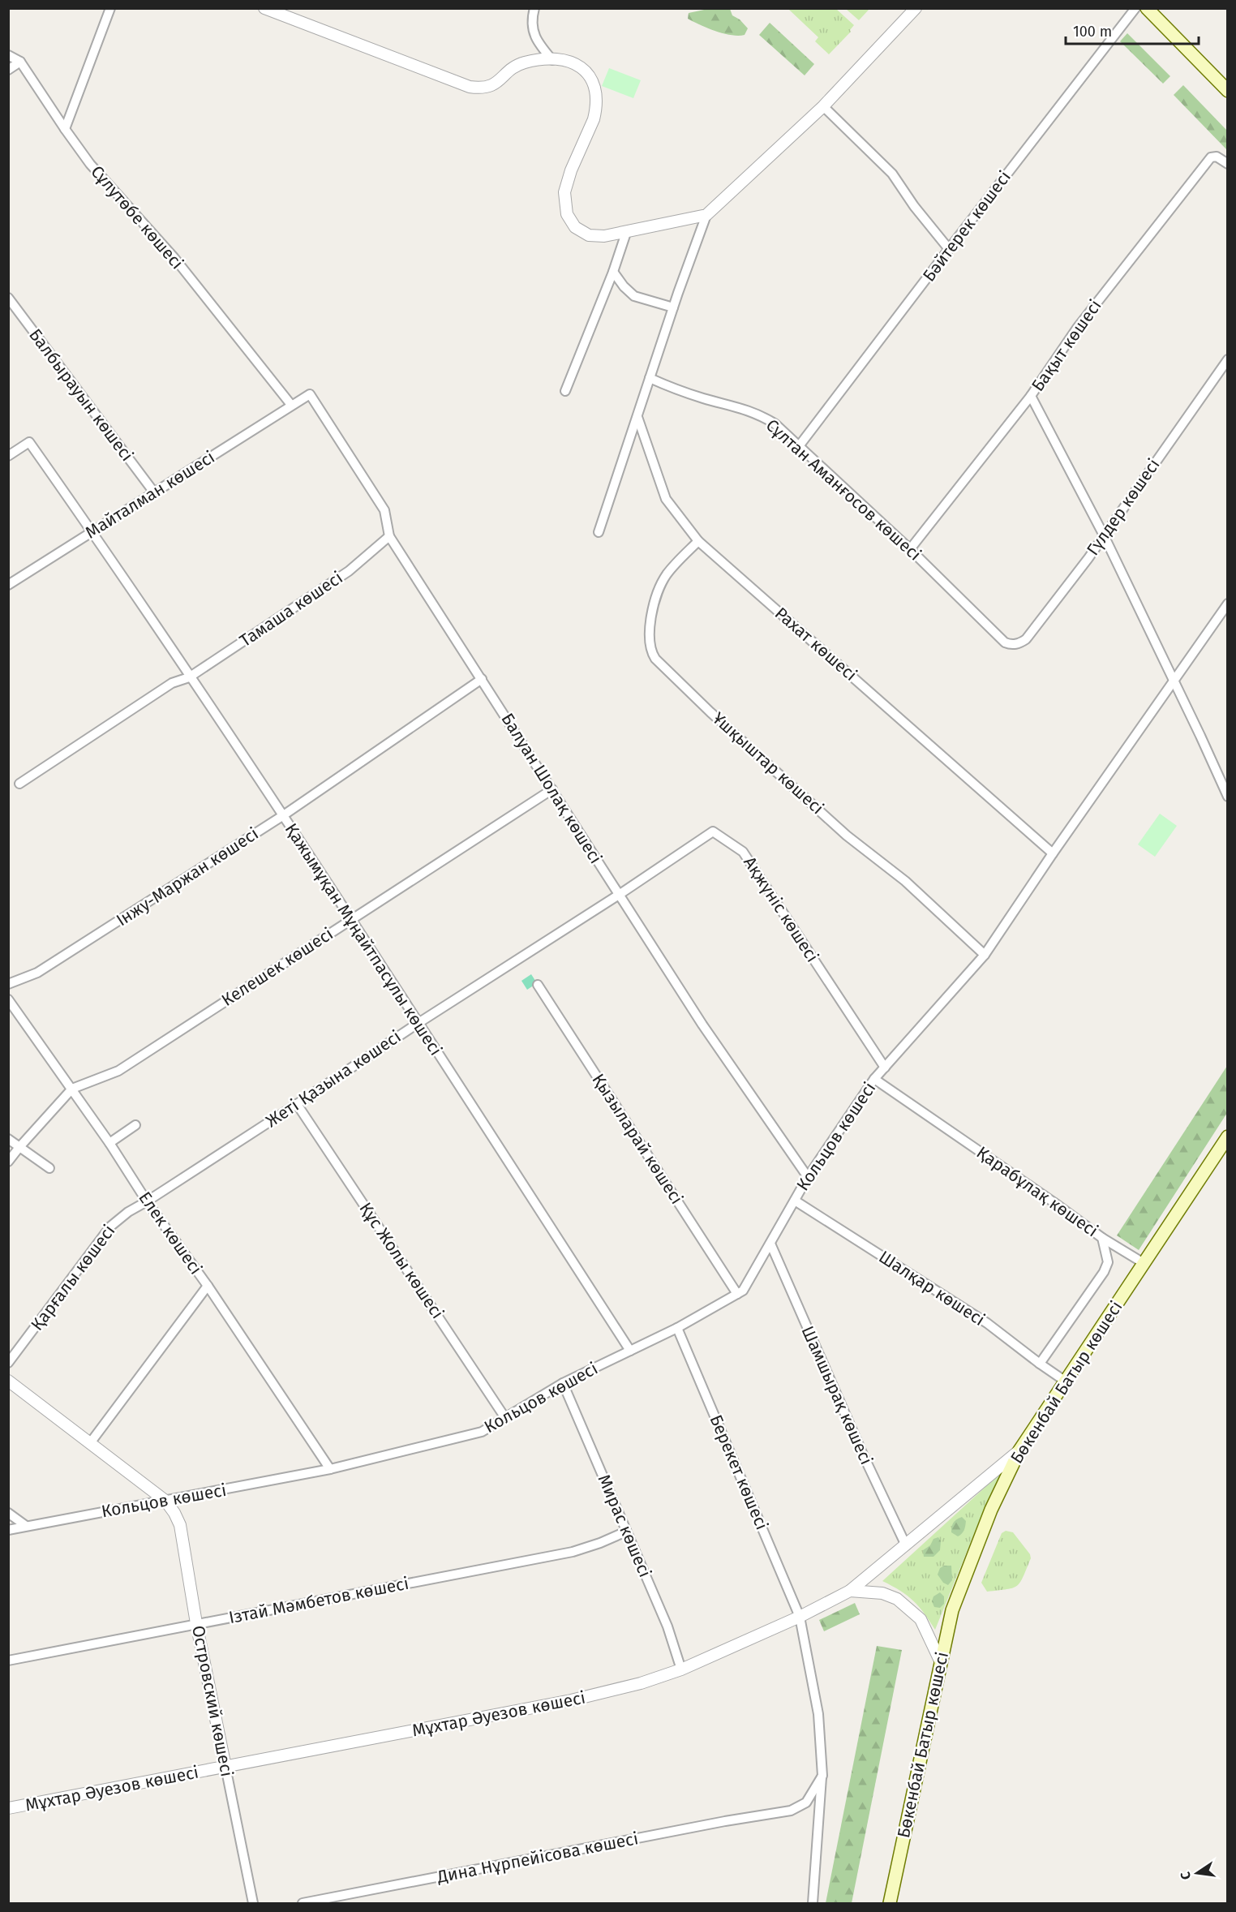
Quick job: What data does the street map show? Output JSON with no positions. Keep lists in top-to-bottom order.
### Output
{
  "streets": {
    "main road": ["Бөкенбай Батыр көшесі"],
    "street": [
      "Сұлутөбе көшесі",
      "Бәйтерек көшесі",
      "Бақыт көшесі",
      "Балбырауын көшесі",
      "Сұлтан Аманғосов көшесі",
      "Майталман көшесі",
      "Гүлдер көшесі",
      "Тамаша көшесі",
      "Рахат көшесі",
      "Ұшқыштар көшесі",
      "Балуан Шолақ көшесі",
      "Інжу-Маржан көшесі",
      "Ақжүніс көшесі",
      "Қажымұқан Мұңайтпасұлы көшесі",
      "Келешек көшесі",
      "Жеті Қазына көшесі",
      "Кольцов көшесі",
      "Қызыларай көшесі",
      "Қарабұлақ көшесі",
      "Елек көшесі",
      "Құс Жолы көшесі",
      "Қарғалы көшесі",
      "Шалқар көшесі",
      "Шамшырақ көшесі",
      "Берекет көшесі",
      "Мирас көшесі",
      "Ізтай Мәмбетов көшесі",
      "Островский көшесі",
      "Мұхтар Әуезов көшесі",
      "Дина Нұрпейісова көшесі"
    ]
  },
  "crossings": [
    ["Сұлутөбе көшесі", "Майталман көшесі"],
    ["Бәйтерек көшесі", "Сұлтан Аманғосов көшесі"],
    ["Бақыт көшесі", "Сұлтан Аманғосов көшесі"],
    ["Балбырауын көшесі", "Майталман көшесі"],
    ["Сұлтан Аманғосов көшесі", "Гүлдер көшесі"],
    ["Майталман көшесі", "Балуан Шолақ көшесі"],
    ["Майталман көшесі", "Қажымұқан Мұңайтпасұлы көшесі"],
    ["Тамаша көшесі", "Балуан Шолақ көшесі"],
    ["Тамаша көшесі", "Қажымұқан Мұңайтпасұлы көшесі"],
    ["Рахат көшесі", "Ұшқыштар көшесі"],
    ["Рахат көшесі", "Кольцов көшесі"],
    ["Ұшқыштар көшесі", "Кольцов көшесі"],
    ["Балуан Шолақ көшесі", "Інжу-Маржан көшесі"],
    ["Балуан Шолақ көшесі", "Ақжүніс көшесі"],
    ["Балуан Шолақ көшесі", "Келешек көшесі"],
    ["Балуан Шолақ көшесі", "Жеті Қазына көшесі"],
    ["Балуан Шолақ көшесі", "Кольцов көшесі"],
    ["Інжу-Маржан көшесі", "Қажымұқан Мұңайтпасұлы көшесі"],
    ["Ақжүніс көшесі", "Жеті Қазына көшесі"],
    ["Ақжүніс көшесі", "Кольцов көшесі"],
    ["Қажымұқан Мұңайтпасұлы көшесі", "Келешек көшесі"],
    ["Қажымұқан Мұңайтпасұлы көшесі", "Жеті Қазына көшесі"],
    ["Қажымұқан Мұңайтпасұлы көшесі", "Кольцов көшесі"],
    ["Келешек көшесі", "Елек көшесі"],
    ["Жеті Қазына көшесі", "Елек көшесі"],
    ["Жеті Қазына көшесі", "Құс Жолы көшесі"],
    ["Жеті Қазына көшесі", "Қарғалы көшесі"],
    ["Кольцов көшесі", "Қызыларай көшесі"],
    ["Кольцов көшесі", "Қарабұлақ көшесі"],
    ["Кольцов көшесі", "Елек көшесі"],
    ["Кольцов көшесі", "Құс Жолы көшесі"],
    ["Кольцов көшесі", "Шалқар көшесі"],
    ["Кольцов көшесі", "Шамшырақ көшесі"],
    ["Кольцов көшесі", "Берекет көшесі"],
    ["Кольцов көшесі", "Мирас көшесі"],
    ["Кольцов көшесі", "Островский көшесі"],
    ["Қарабұлақ көшесі", "Шалқар көшесі"],
    ["Елек көшесі", "Қарғалы көшесі"],
    ["Шалқар көшесі", "Бөкенбай Батыр көшесі"],
    ["Бөкенбай Батыр көшесі", "Мұхтар Әуезов көшесі"],
    ["Шамшырақ көшесі", "Мұхтар Әуезов көшесі"],
    ["Берекет көшесі", "Мұхтар Әуезов көшесі"],
    ["Берекет көшесі", "Дина Нұрпейісова көшесі"],
    ["Мирас көшесі", "Ізтай Мәмбетов көшесі"],
    ["Мирас көшесі", "Мұхтар Әуезов көшесі"],
    ["Ізтай Мәмбетов көшесі", "Островский көшесі"],
    ["Островский көшесі", "Мұхтар Әуезов көшесі"]
  ],
  "scale_bar": "100 m",
  "north": "left"
}
